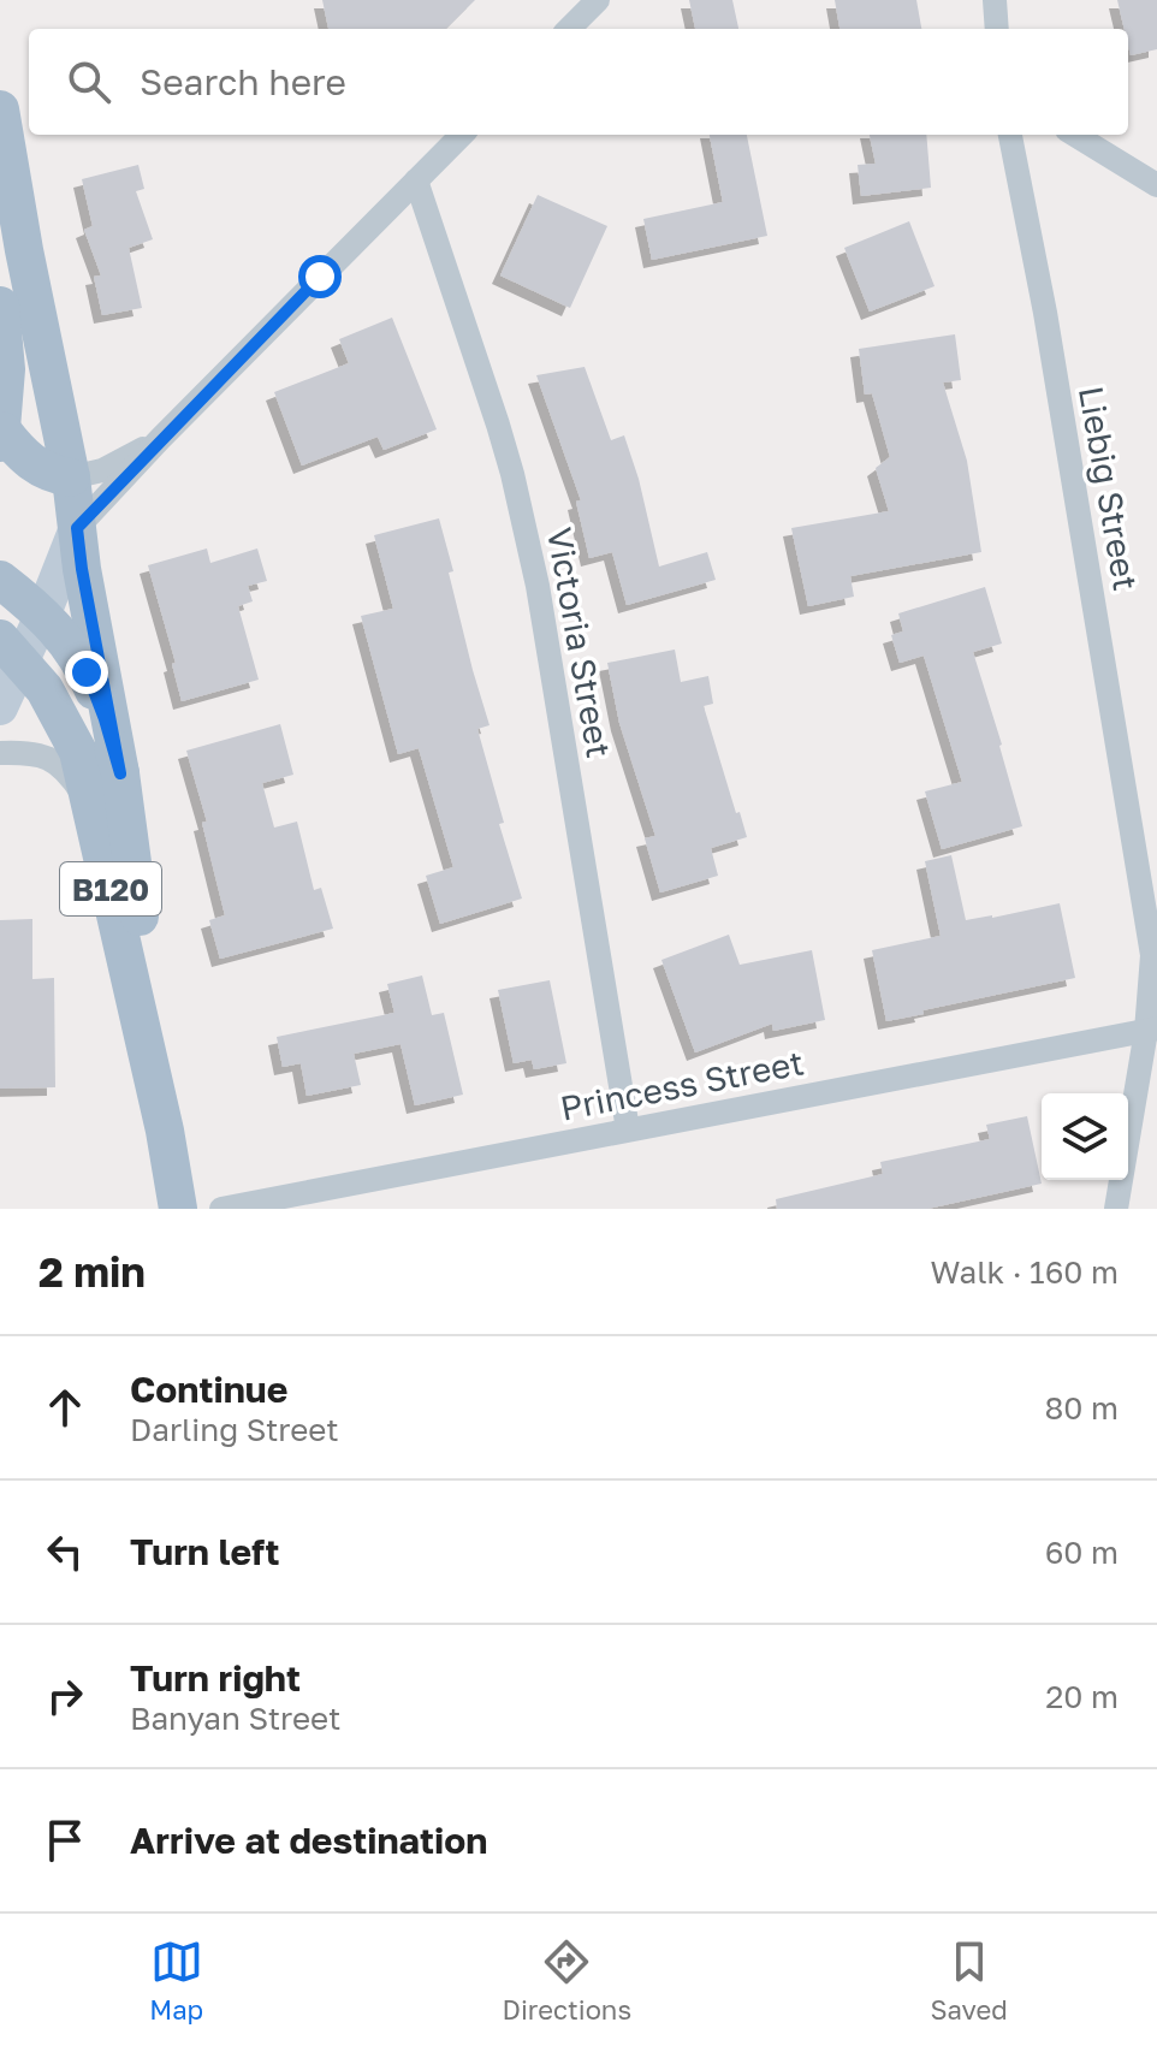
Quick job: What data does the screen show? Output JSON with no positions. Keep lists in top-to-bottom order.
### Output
{
  "streets": {
    "main road": ["B120"],
    "street": ["Liebig Street", "Victoria Street", "Princess Street"]
  },
  "crossings": [
    ["Liebig Street", "Princess Street"],
    ["Victoria Street", "Princess Street"]
  ],
  "page": {
    "search": "Search here",
    "heading": ["2 min", "Walk · 160 m"],
    "list": [
      ["Continue", "Darling Street", "80 m"],
      ["Turn left", "60 m"],
      ["Turn right", "Banyan Street", "20 m"],
      "Arrive at destination"
    ],
    "nav": ["Map", "Directions", "Saved"]
  }
}
